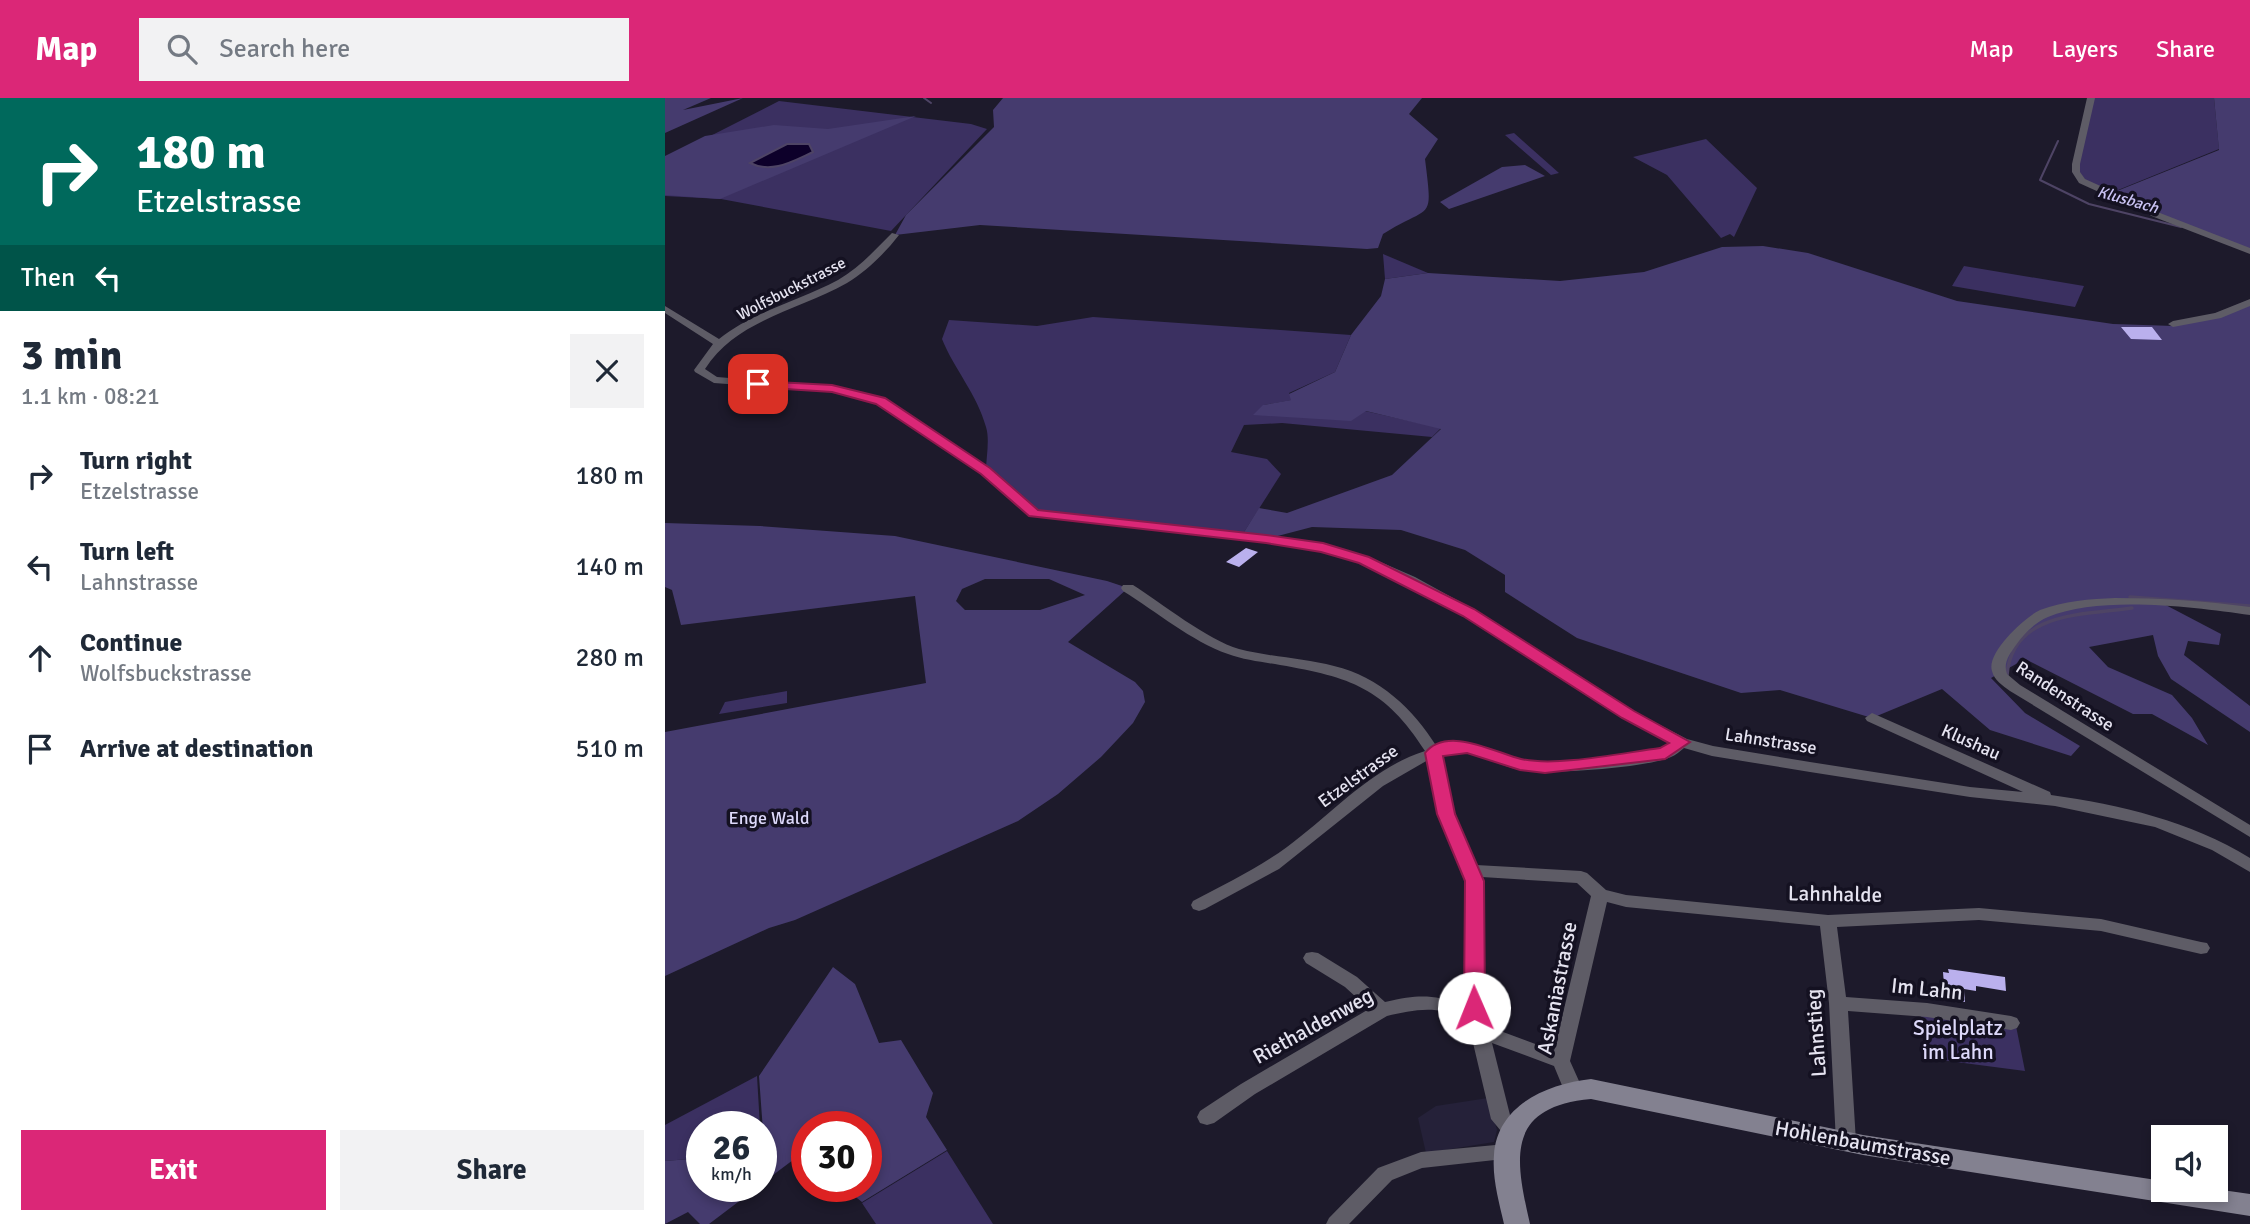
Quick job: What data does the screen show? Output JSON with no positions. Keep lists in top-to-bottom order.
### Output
{
  "streets": {
    "street": [
      "Wolfsbuckstrasse",
      "Randenstrasse",
      "Lahnstrasse",
      "Klushau",
      "Etzelstrasse",
      "Lahnhalde",
      "Askaniastrasse",
      "Im Lahn",
      "Riethaldenweg",
      "Lahnstieg",
      "Hohlenbaumstrasse"
    ]
  },
  "crossings": [
    ["Wolfsbuckstrasse", "Lahnstrasse"],
    ["Lahnstrasse", "Klushau"],
    ["Lahnstrasse", "Etzelstrasse"],
    ["Lahnhalde", "Askaniastrasse"],
    ["Lahnhalde", "Lahnstieg"],
    ["Askaniastrasse", "Riethaldenweg"],
    ["Askaniastrasse", "Hohlenbaumstrasse"],
    ["Im Lahn", "Lahnstieg"],
    ["Lahnstieg", "Hohlenbaumstrasse"]
  ],
  "water": ["Klusbach"],
  "parks": ["Enge Wald", "Spielplatz im Lahn"],
  "page": {
    "header": "Map",
    "search": "Search here",
    "nav": ["Map", "Layers", "Share"],
    "turn": ["180 m", "Etzelstrasse"],
    "then": "Then",
    "heading": ["3 min", "1.1 km · 08:21"],
    "list": [
      {
        "name": "Turn right",
        "note": "Etzelstrasse",
        "value": "180 m"
      },
      {
        "name": "Turn left",
        "note": "Lahnstrasse",
        "value": "140 m"
      },
      {
        "name": "Continue",
        "note": "Wolfsbuckstrasse",
        "value": "280 m"
      },
      {
        "name": "Arrive at destination",
        "value": "510 m"
      }
    ],
    "speed": "26 km/h",
    "limit": "30",
    "buttons": ["Exit", "Share"]
  }
}
